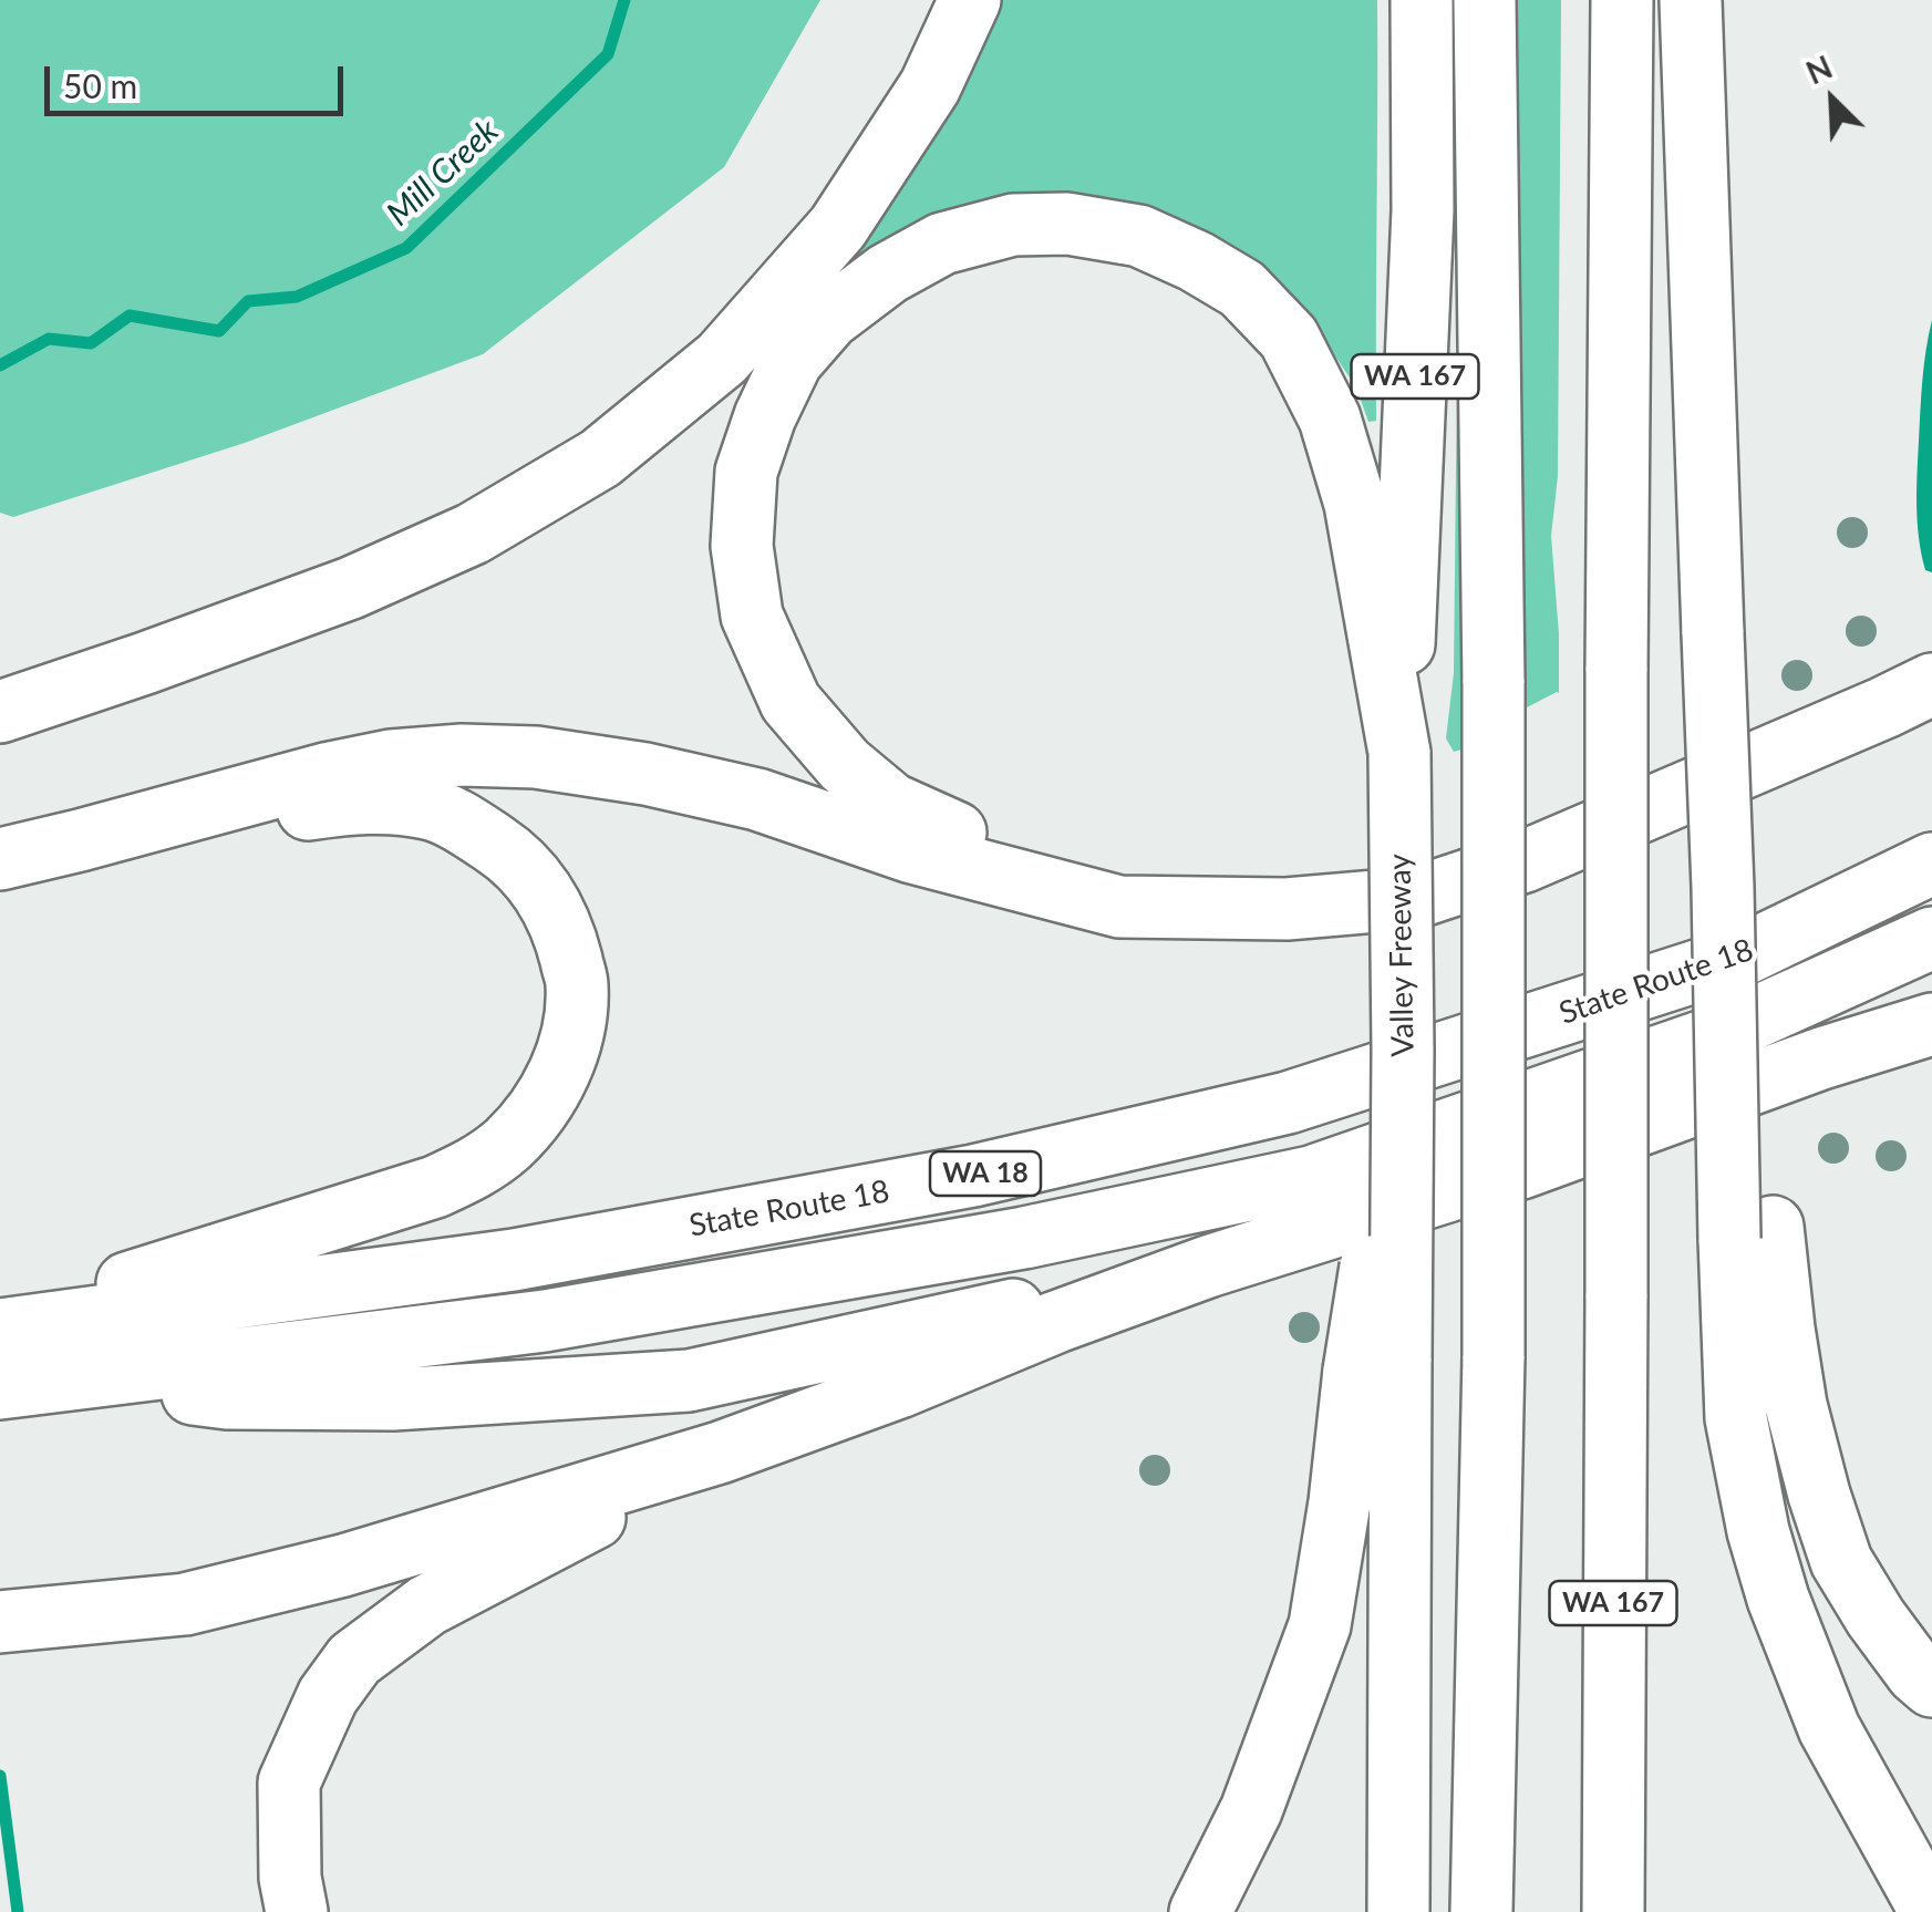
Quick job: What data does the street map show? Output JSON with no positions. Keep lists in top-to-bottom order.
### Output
{
  "streets": {
    "highway": [
      "WA 167",
      "Valley Freeway",
      "State Route 18",
      "WA 18"
    ]
  },
  "water": ["Mill Creek"],
  "scale_bar": "50 m",
  "north": "top left"
}
